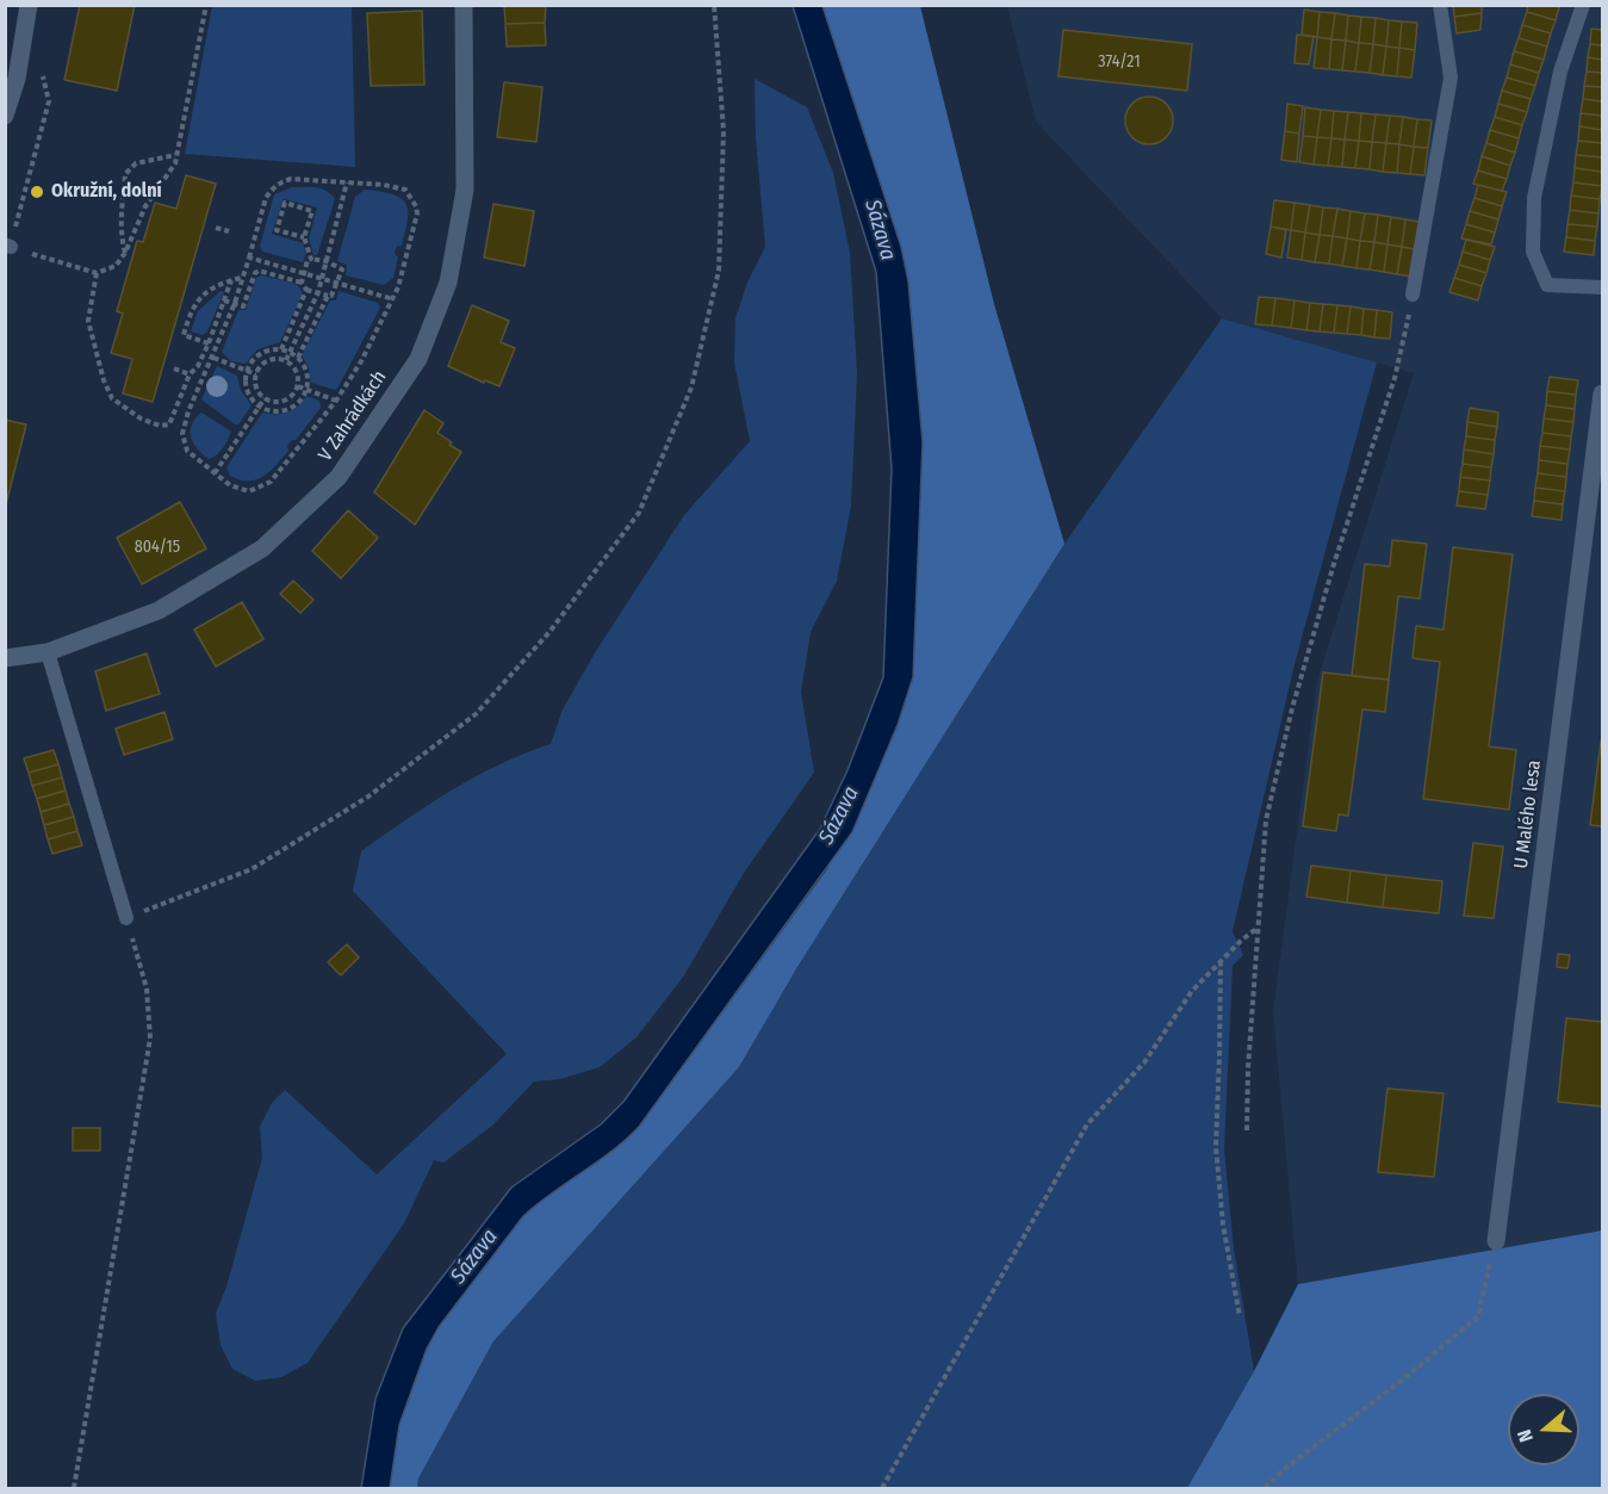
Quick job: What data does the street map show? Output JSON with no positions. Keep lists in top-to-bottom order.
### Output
{
  "streets": {
    "street": ["V Zahrádkách", "U Malého lesa"]
  },
  "water": ["Sázava"],
  "places": ["Okružní, dolní"],
  "house_numbers": ["374/21", "804/15"],
  "north": "left"
}
